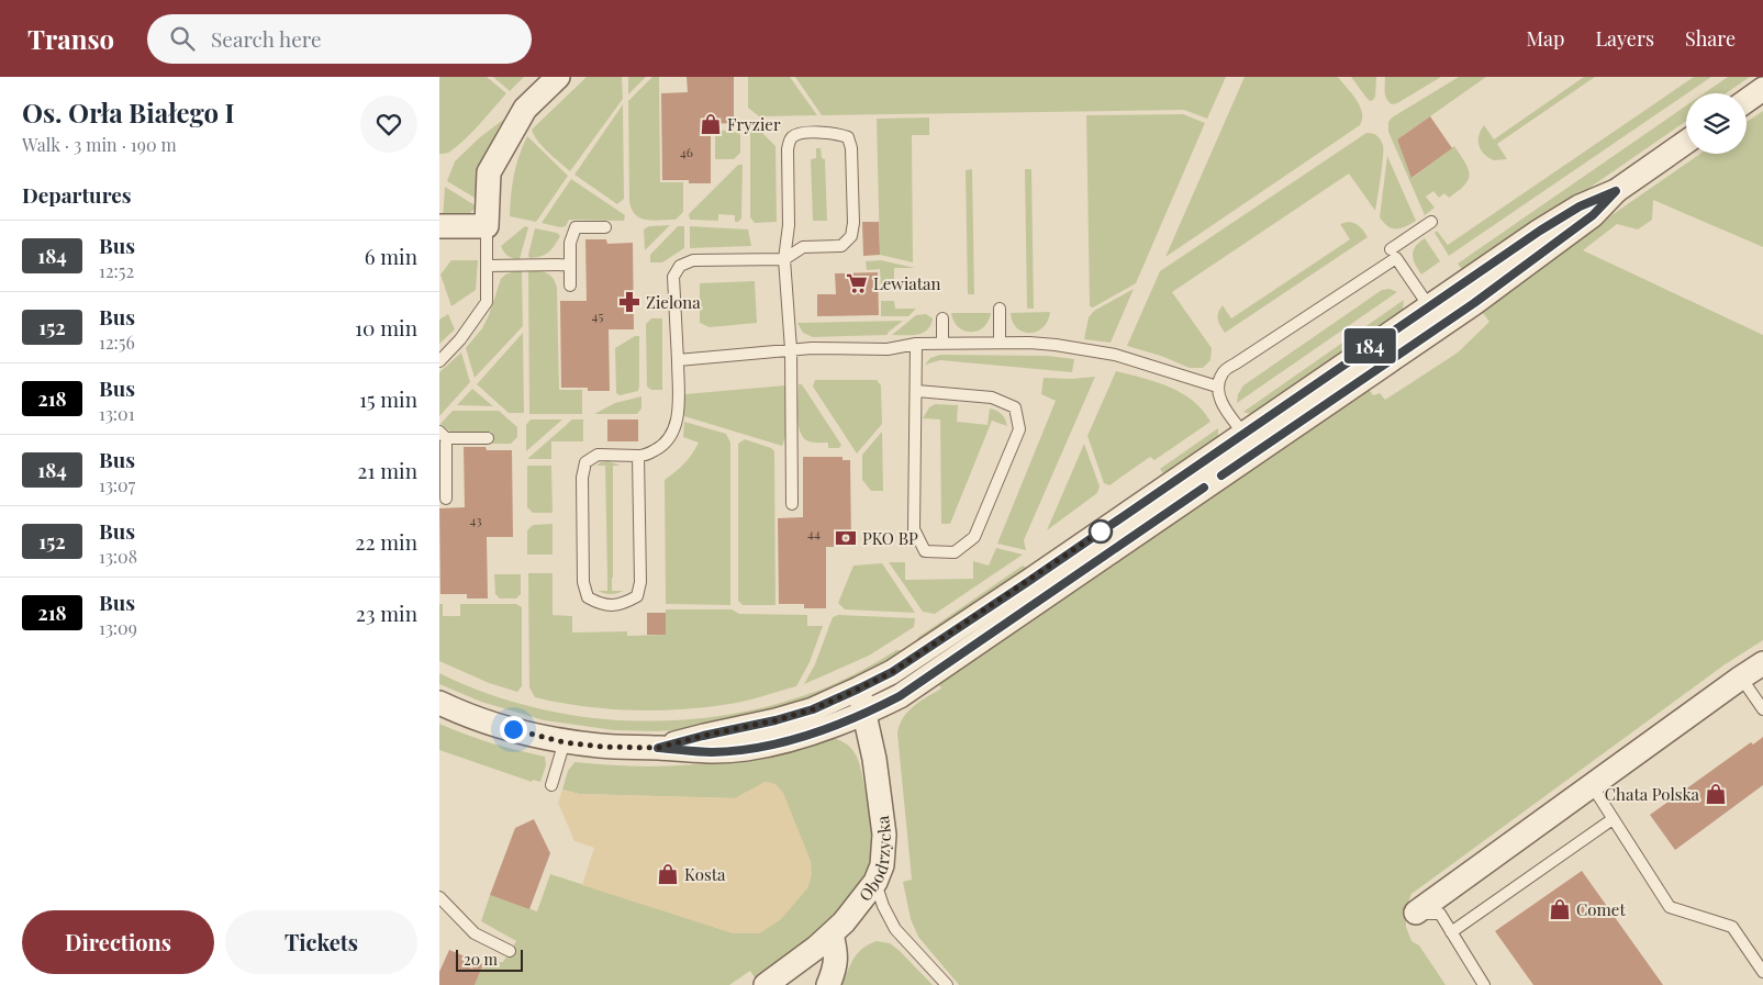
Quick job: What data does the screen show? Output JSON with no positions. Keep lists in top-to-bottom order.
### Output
{
  "streets": {
    "street": ["Obodrzycka"]
  },
  "places": {
    "shop": [
      "Fryzier",
      "Chata Polska",
      "Kosta",
      "Comet"
    ],
    "supermarket": ["Lewiatan"],
    "pharmacy": ["Zielona"],
    "bank": ["PKO BP"]
  },
  "lines": ["bus line 184"],
  "house_numbers": [
    "46",
    "45",
    "43",
    "44"
  ],
  "scale_bar": "20 m",
  "page": {
    "header": "Transo",
    "search": "Search here",
    "nav": ["Map", "Layers", "Share"],
    "heading": [
      ["Os. Orła Białego I", "Walk · 3 min · 190 m"],
      "Departures"
    ],
    "on_map": "184",
    "list": [
      {
        "mark": "184",
        "name": "Bus",
        "note": "12:52",
        "value": "6 min"
      },
      {
        "mark": "152",
        "name": "Bus",
        "note": "12:56",
        "value": "10 min"
      },
      {
        "mark": "218",
        "name": "Bus",
        "note": "13:01",
        "value": "15 min"
      },
      {
        "mark": "184",
        "name": "Bus",
        "note": "13:07",
        "value": "21 min"
      },
      {
        "mark": "152",
        "name": "Bus",
        "note": "13:08",
        "value": "22 min"
      },
      {
        "mark": "218",
        "name": "Bus",
        "note": "13:09",
        "value": "23 min"
      }
    ],
    "buttons": ["Directions", "Tickets"],
    "scale": "20 m"
  }
}
